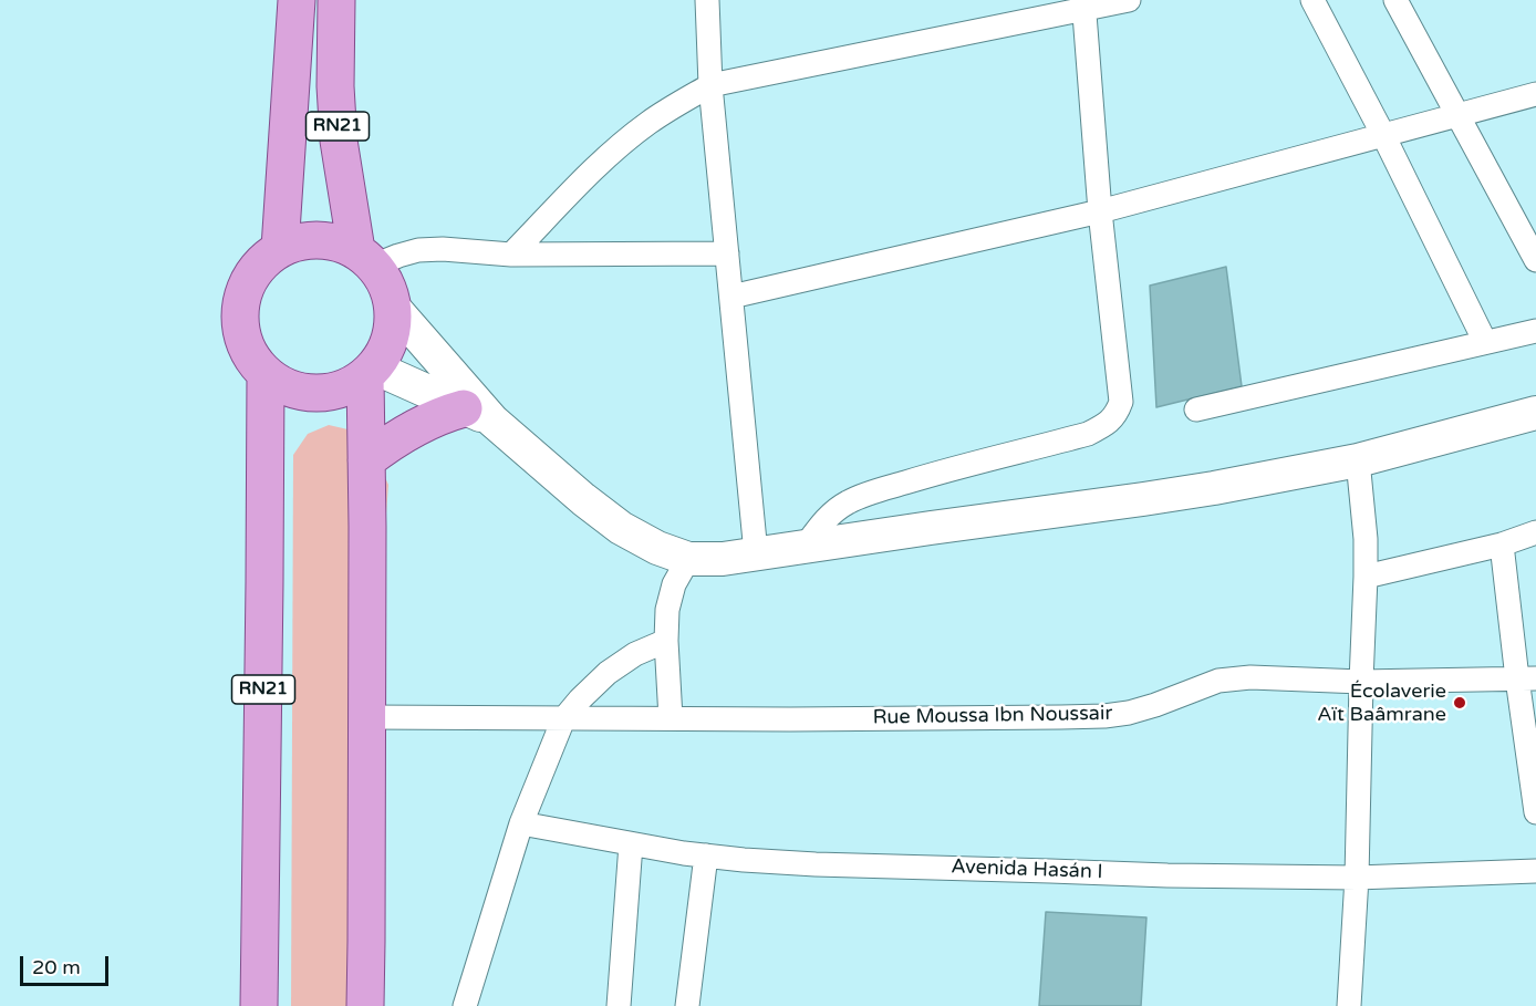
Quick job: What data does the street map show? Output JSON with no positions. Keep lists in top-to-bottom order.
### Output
{
  "streets": {
    "main road": ["RN21"],
    "street": ["Rue Moussa Ibn Noussair", "Avenida Hasán I"]
  },
  "crossings": [
    ["RN21", "Rue Moussa Ibn Noussair"]
  ],
  "places": ["Écolaverie Aït Baâmrane"],
  "scale_bar": "20 m"
}
